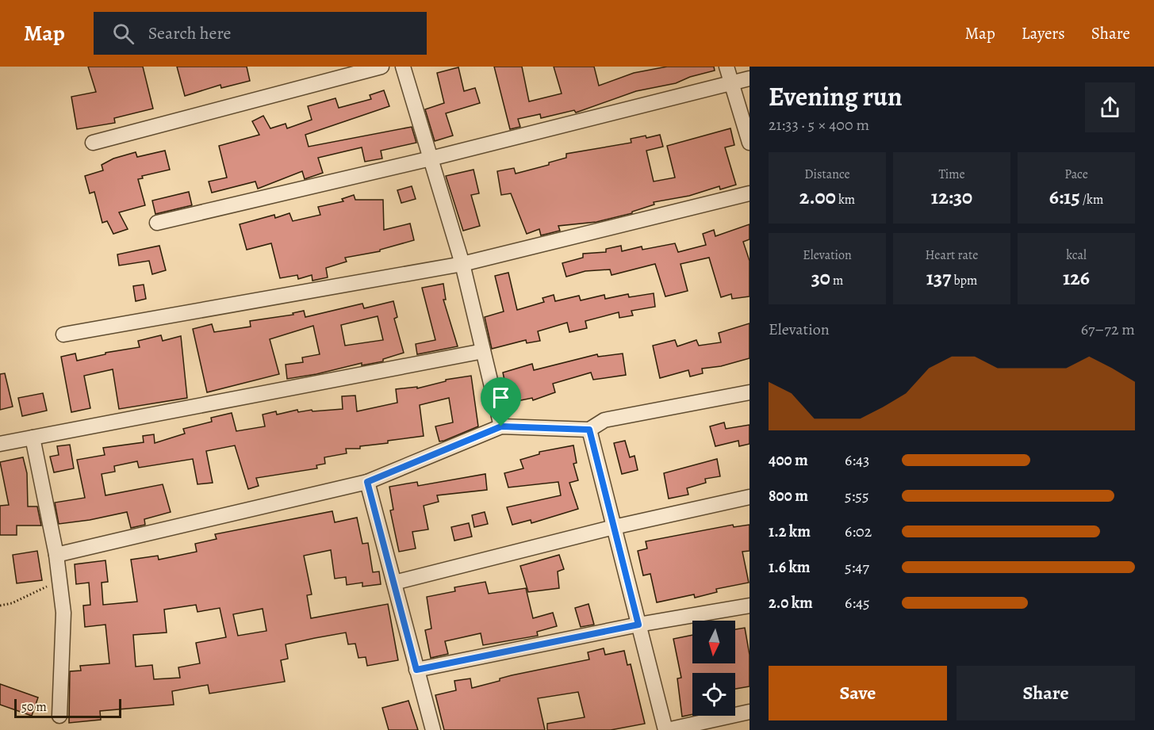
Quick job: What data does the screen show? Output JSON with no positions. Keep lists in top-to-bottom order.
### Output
{
  "scale_bar": "50 m",
  "north": "bottom",
  "page": {
    "header": "Map",
    "search": "Search here",
    "nav": ["Map", "Layers", "Share"],
    "heading": ["Evening run", "21:33 · 5 × 400 m"],
    "stats": [
      ["Distance", "2.00 km"],
      ["Time", "12:30"],
      ["Pace", "6:15 /km"],
      ["Elevation", "30 m"],
      ["Heart rate", "137 bpm"],
      ["kcal", "126"]
    ],
    "chart": ["Elevation", "67–72 m"],
    "list": [
      {
        "name": "400 m",
        "note": "6:43"
      },
      {
        "name": "800 m",
        "note": "5:55"
      },
      {
        "name": "1.2 km",
        "note": "6:02"
      },
      {
        "name": "1.6 km",
        "note": "5:47"
      },
      {
        "name": "2.0 km",
        "note": "6:45"
      }
    ],
    "buttons": ["Save", "Share"],
    "scale": "50 m"
  }
}
